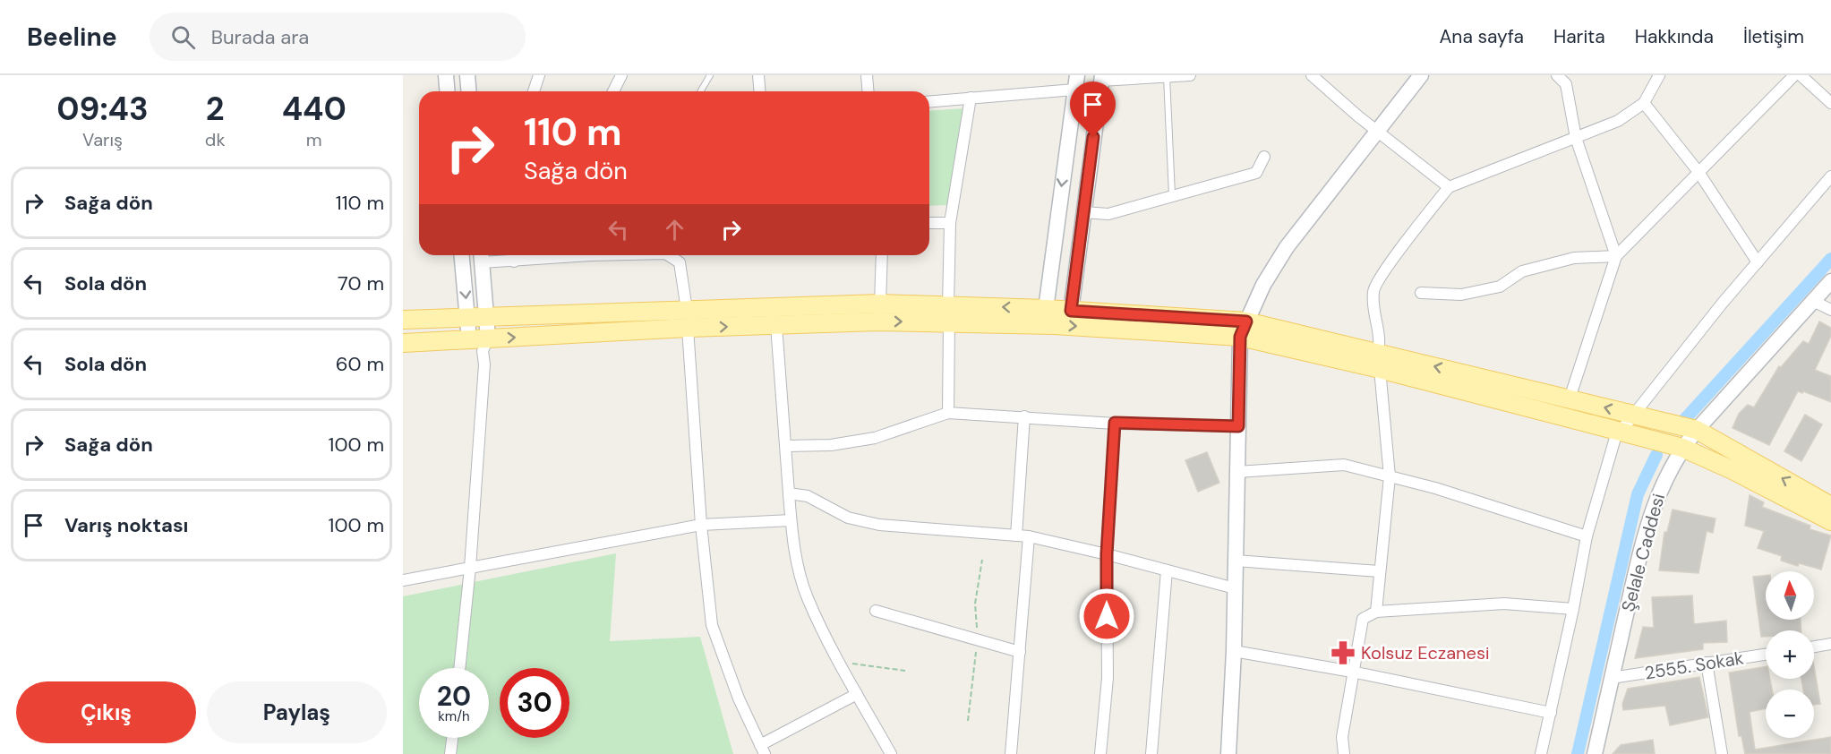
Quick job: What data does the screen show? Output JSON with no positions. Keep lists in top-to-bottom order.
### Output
{
  "streets": {
    "street": ["Şelale Caddesi", "2555. Sokak"]
  },
  "crossings": [
    ["Şelale Caddesi", "2555. Sokak"]
  ],
  "places": {
    "pharmacy": ["Kolsuz Eczanesi"]
  },
  "north": "top",
  "page": {
    "header": "Beeline",
    "search": "Burada ara",
    "nav": [
      "Ana sayfa",
      "Harita",
      "Hakkında",
      "İletişim"
    ],
    "eta": [
      "09:43",
      "Varış",
      "2",
      "dk",
      "440",
      "m"
    ],
    "turn": ["110 m", "Sağa dön"],
    "list": [
      {
        "name": "Sağa dön",
        "value": "110 m"
      },
      {
        "name": "Sola dön",
        "value": "70 m"
      },
      {
        "name": "Sola dön",
        "value": "60 m"
      },
      {
        "name": "Sağa dön",
        "value": "100 m"
      },
      {
        "name": "Varış noktası",
        "value": "100 m"
      }
    ],
    "map_buttons": ["+", "−"],
    "speed": "20 km/h",
    "limit": "30",
    "buttons": ["Çıkış", "Paylaş"]
  }
}
